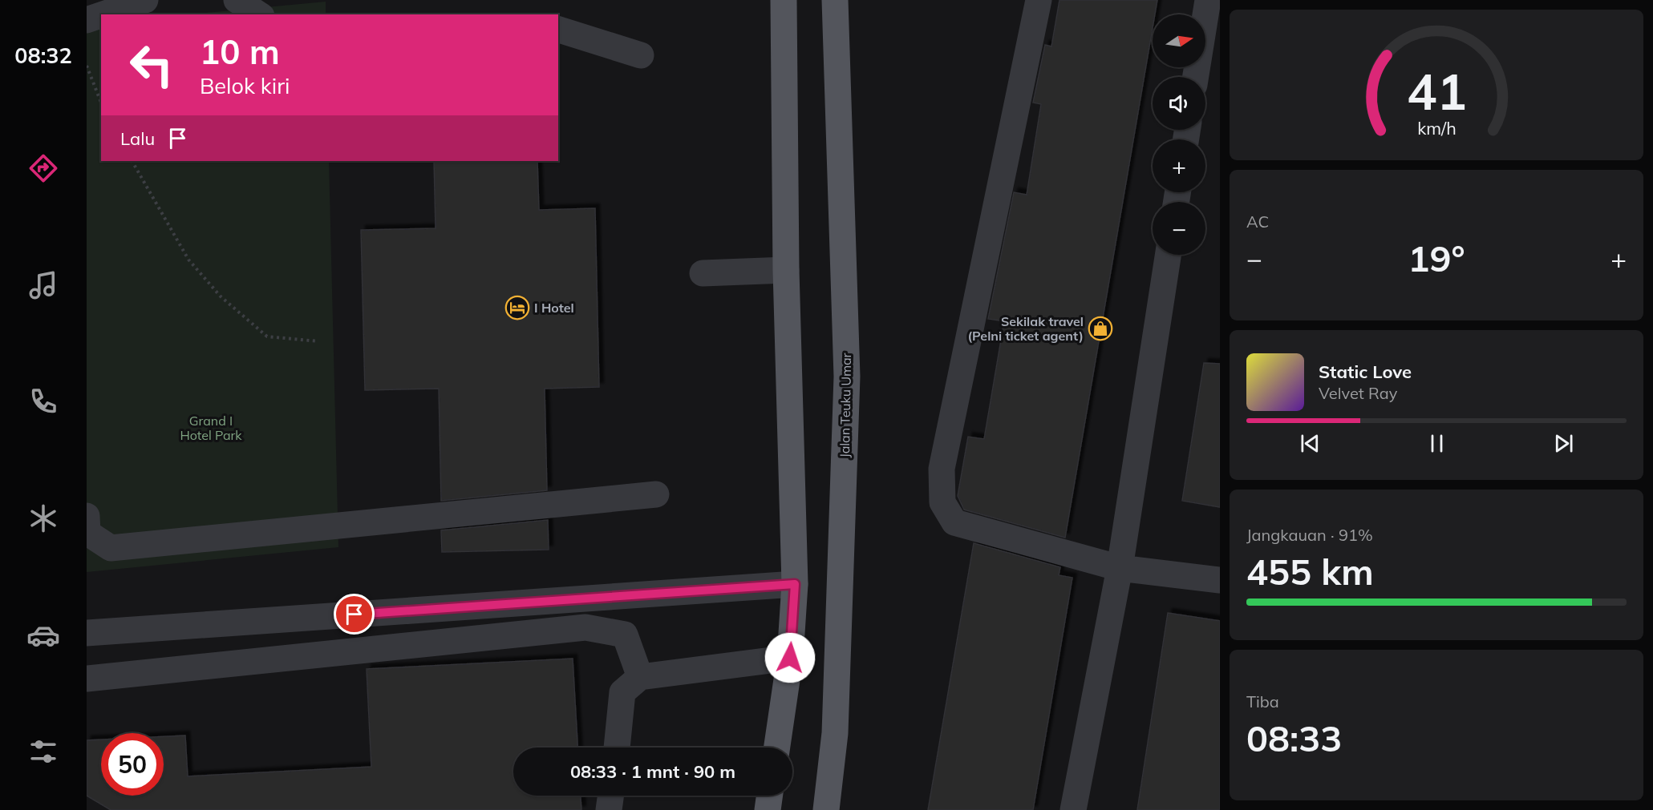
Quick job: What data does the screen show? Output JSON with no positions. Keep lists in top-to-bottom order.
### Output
{
  "streets": {
    "main road": ["Jalan Teuku Umar"]
  },
  "parks": ["Grand I Hotel Park"],
  "places": {
    "hotel": ["I Hotel"],
    "shop": ["Sekilak travel (Pelni ticket agent)"]
  },
  "north": "right",
  "page": {
    "tabs": "08:32",
    "map_buttons": ["+", "−"],
    "turn": ["10 m", "Belok kiri"],
    "then": "Lalu",
    "tile": [
      "AC",
      ["Jangkauan · 91%", "455 km"],
      ["Tiba", "08:33"]
    ],
    "heat": ["−", "19°", "+"],
    "song": ["Static Love", "Velvet Ray"],
    "limit": "50",
    "trip": "08:33 · 1 mnt · 90 m",
    "gauge": ["41", "km/h"]
  }
}
